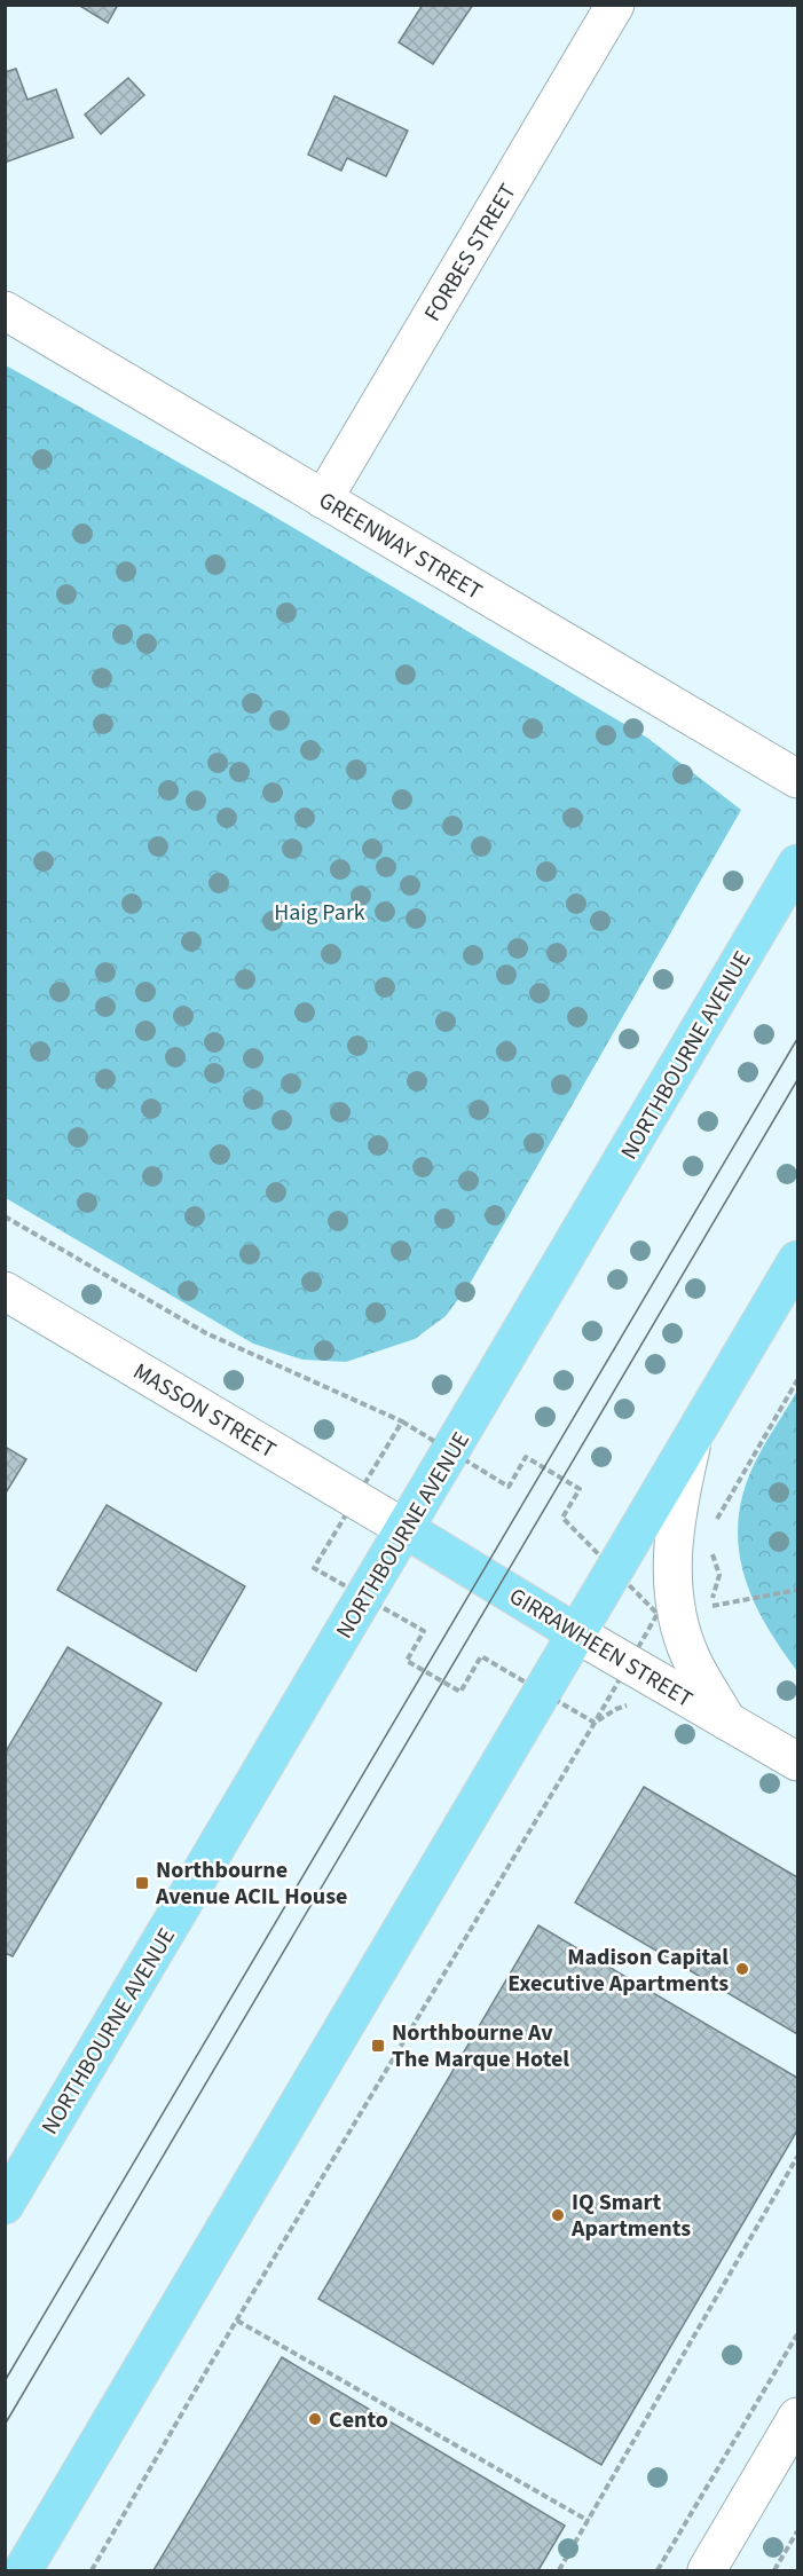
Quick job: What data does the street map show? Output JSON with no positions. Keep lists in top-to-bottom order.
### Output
{
  "streets": {
    "highway": ["NORTHBOURNE AVENUE", "GIRRAWHEEN STREET"],
    "street": ["FORBES STREET", "GREENWAY STREET", "MASSON STREET"]
  },
  "crossings": [
    ["FORBES STREET", "GREENWAY STREET"],
    ["NORTHBOURNE AVENUE", "MASSON STREET"],
    ["NORTHBOURNE AVENUE", "GIRRAWHEEN STREET"],
    ["MASSON STREET", "GIRRAWHEEN STREET"]
  ],
  "parks": ["Haig Park"],
  "places": {
    "transit": ["Northbourne Avenue ACIL House", "Northbourne Av The Marque Hotel"],
    "other": ["Madison Capital Executive Apartments", "IQ Smart Apartments", "Cento"]
  }
}
